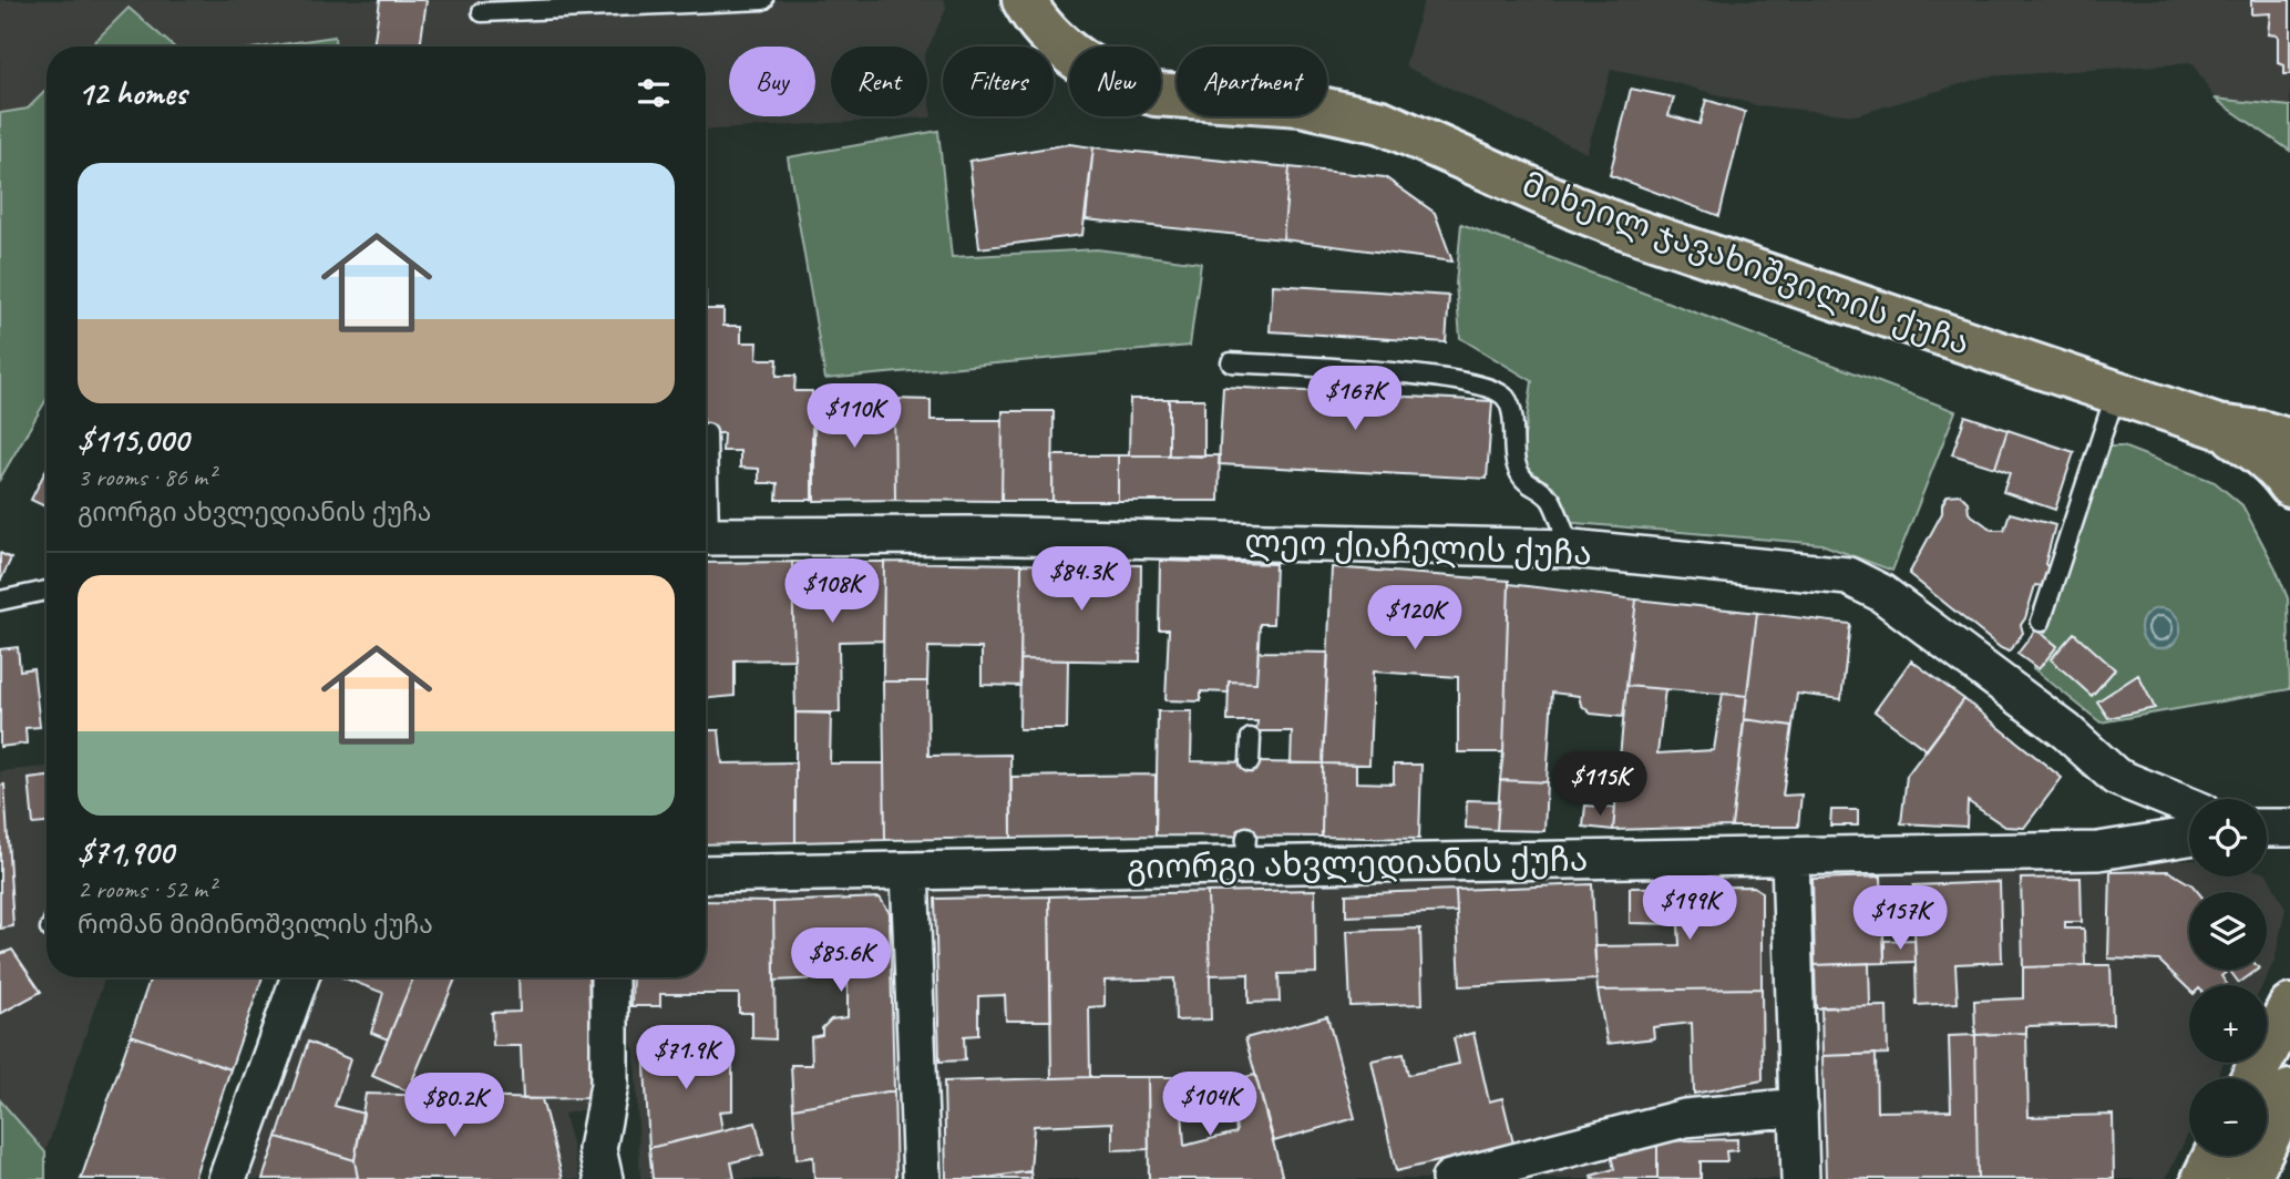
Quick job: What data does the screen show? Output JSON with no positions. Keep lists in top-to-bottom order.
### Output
{
  "streets": {
    "main road": ["მიხეილ ჯავახიშვილის ქუჩა"],
    "street": ["ლეო ქიაჩელის ქუჩა", "გიორგი ახვლედიანის ქუჩა"]
  },
  "page": {
    "chip": [
      "Buy",
      "Rent",
      "Filters",
      "New",
      "Apartment"
    ],
    "heading": "12 homes",
    "list": [
      {
        "name": "$115,000",
        "note": "3 rooms · 86 m² · გიორგი ახვლედიანის ქუჩა"
      },
      {
        "name": "$71,900",
        "note": "2 rooms · 52 m² · რომან მიმინოშვილის ქუჩა"
      }
    ],
    "price": [
      "$167K",
      "$110K",
      "$84.3K",
      "$108K",
      "$120K",
      "$115K",
      "$199K",
      "$157K",
      "$85.6K",
      "$71.9K",
      "$104K",
      "$80.2K"
    ],
    "map_buttons": ["+", "−"]
  }
}
